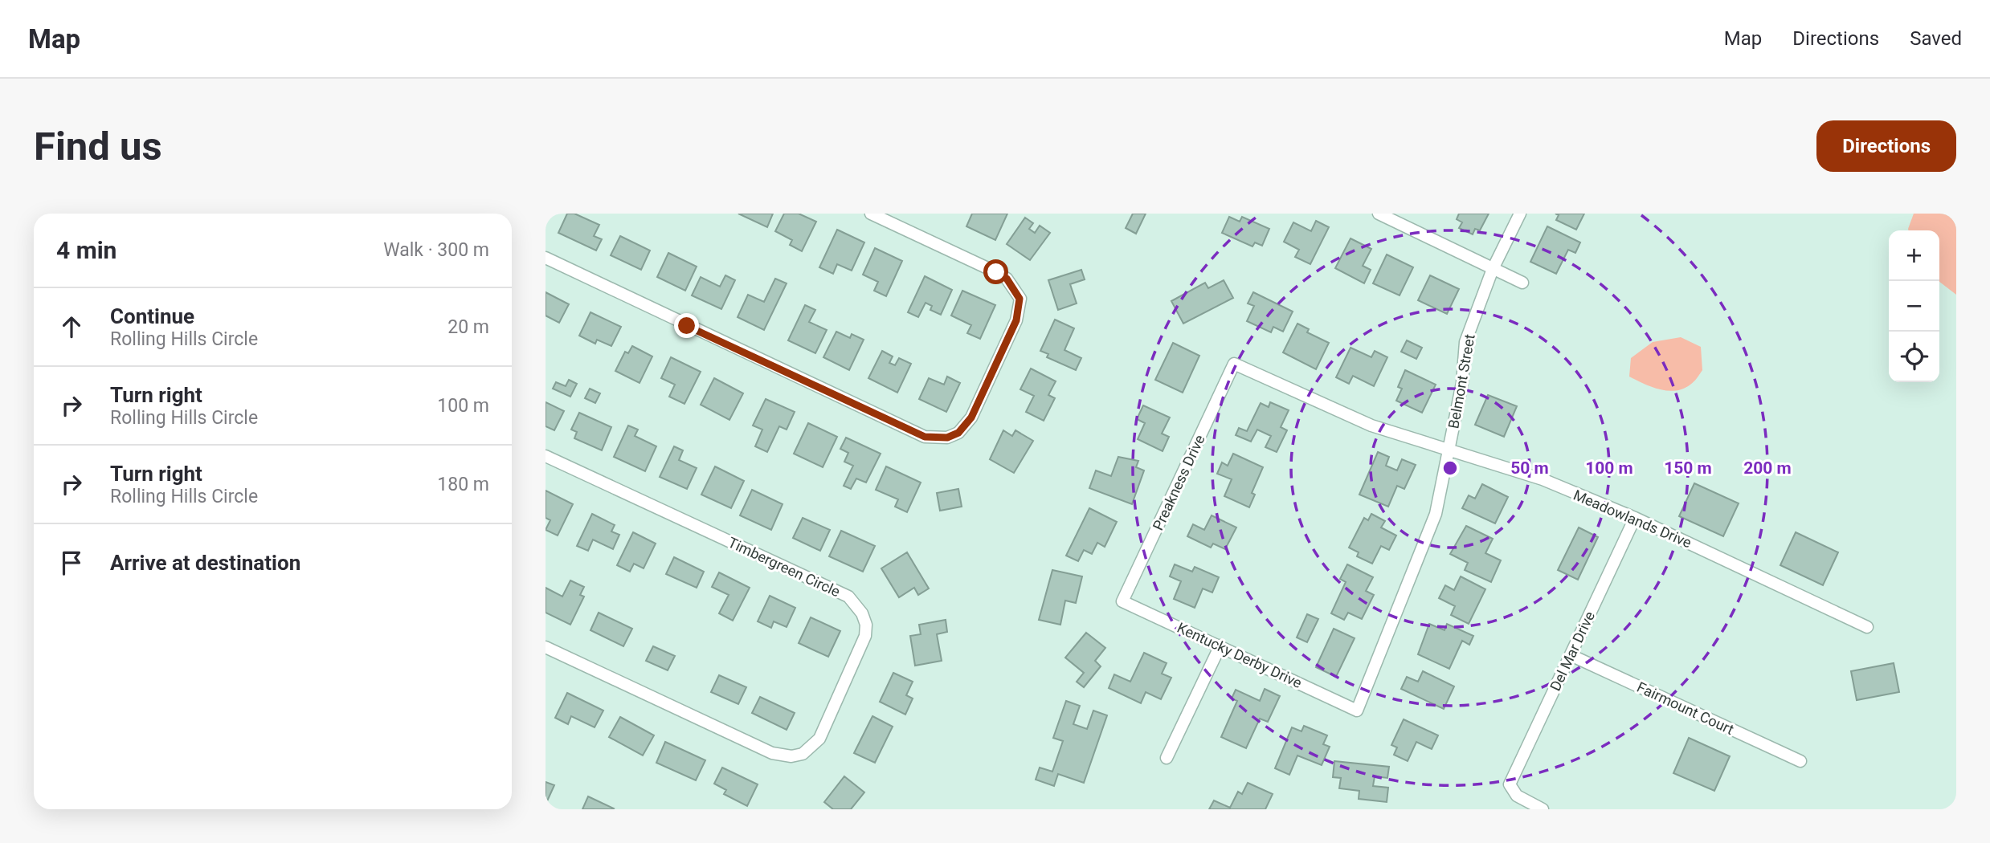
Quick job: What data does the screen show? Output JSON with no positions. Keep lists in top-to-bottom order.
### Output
{
  "streets": {
    "street": [
      "Belmont Street",
      "Preakness Drive",
      "Meadowlands Drive",
      "Timbergreen Circle",
      "Del Mar Drive",
      "Kentucky Derby Drive",
      "Fairmount Court"
    ]
  },
  "crossings": [
    ["Belmont Street", "Meadowlands Drive"],
    ["Belmont Street", "Kentucky Derby Drive"],
    ["Preakness Drive", "Meadowlands Drive"],
    ["Preakness Drive", "Kentucky Derby Drive"],
    ["Meadowlands Drive", "Del Mar Drive"],
    ["Del Mar Drive", "Fairmount Court"]
  ],
  "page": {
    "header": "Map",
    "nav": ["Map", "Directions", "Saved"],
    "buttons": "Directions",
    "title": "Find us",
    "heading": ["4 min", "Walk · 300 m"],
    "map_buttons": ["+", "−"],
    "list": [
      ["Continue", "Rolling Hills Circle", "20 m"],
      ["Turn right", "Rolling Hills Circle", "100 m"],
      ["Turn right", "Rolling Hills Circle", "180 m"],
      "Arrive at destination"
    ]
  },
  "rings": [
    "50 m",
    "100 m",
    "150 m",
    "200 m"
  ]
}
